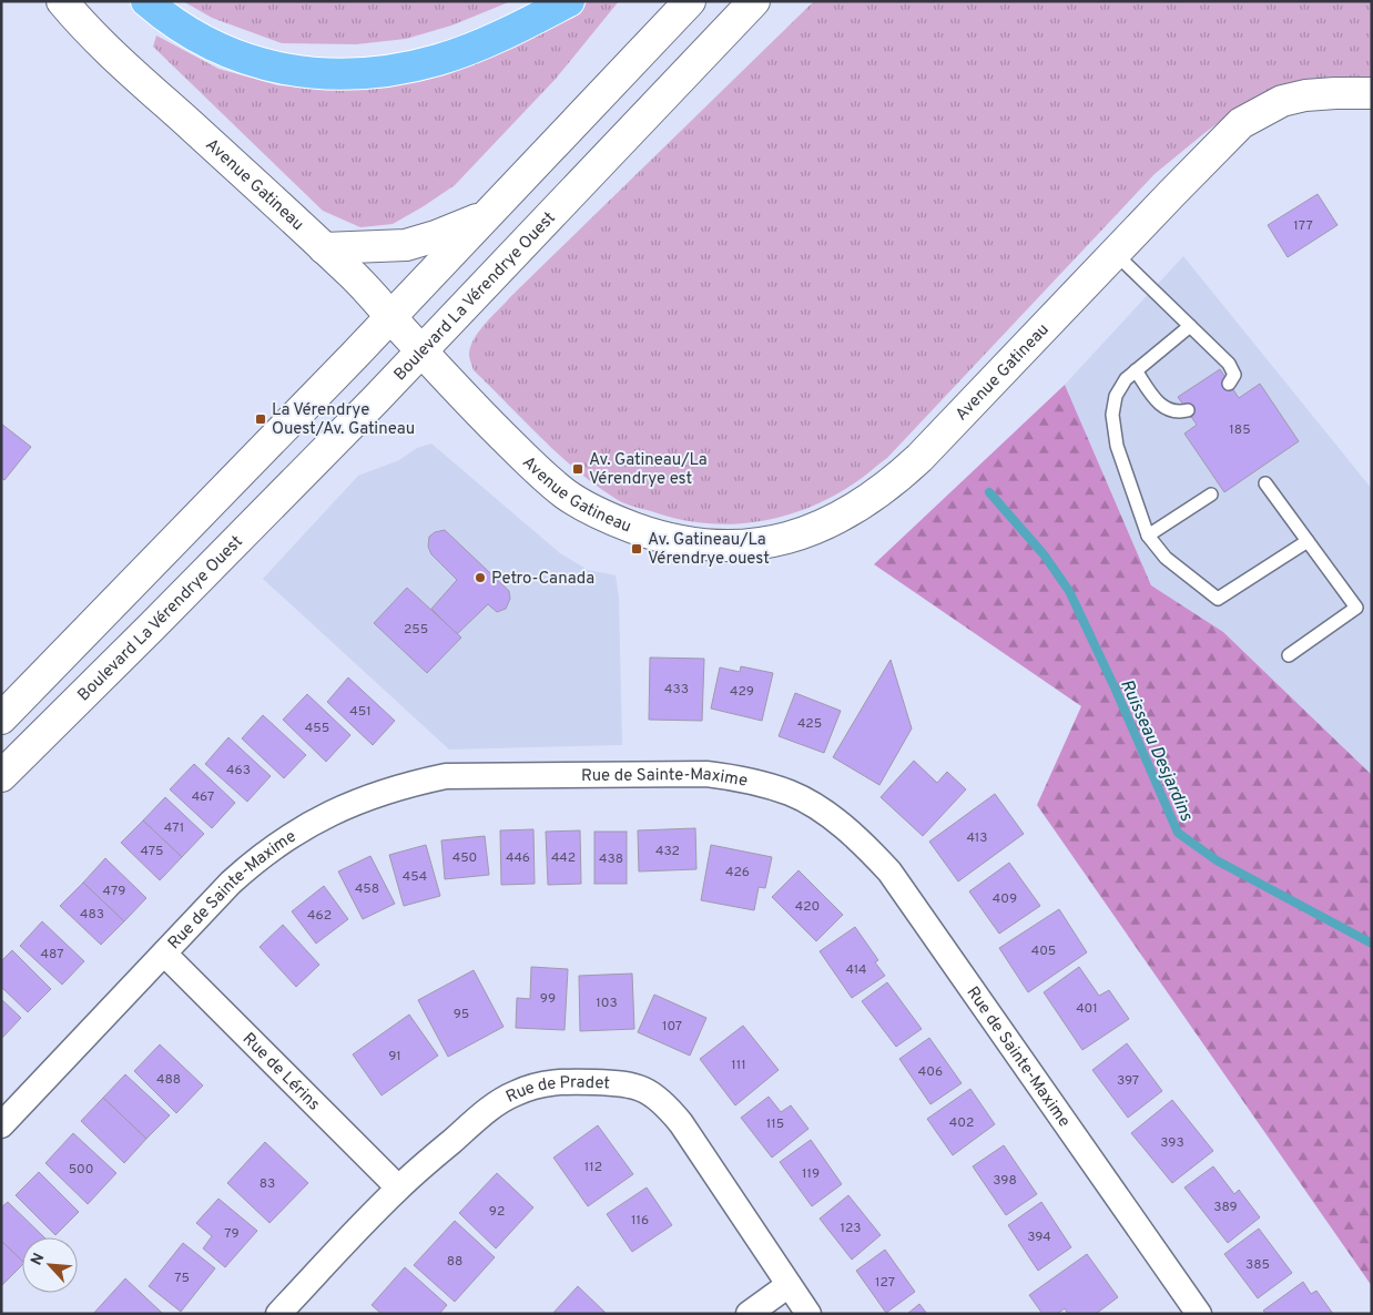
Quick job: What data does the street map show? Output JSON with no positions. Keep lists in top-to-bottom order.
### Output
{
  "streets": {
    "main road": ["Avenue Gatineau", "Boulevard La Vérendrye Ouest"],
    "street": ["Rue de Sainte-Maxime", "Rue de Lérins", "Rue de Pradet"]
  },
  "crossings": [
    ["Avenue Gatineau", "Boulevard La Vérendrye Ouest"],
    ["Rue de Sainte-Maxime", "Rue de Lérins"],
    ["Rue de Lérins", "Rue de Pradet"]
  ],
  "water": ["Ruisseau Desjardins"],
  "places": {
    "transit": ["La Vérendrye Ouest/Av. Gatineau", "Av. Gatineau/La Vérendrye est", "Av. Gatineau/La Vérendrye ouest"],
    "other": ["Petro-Canada"]
  },
  "house_numbers": [
    "177",
    "185",
    "255",
    "433",
    "429",
    "451",
    "425",
    "455",
    "463",
    "467",
    "471",
    "413",
    "475",
    "432",
    "450",
    "446",
    "442",
    "438",
    "426",
    "454",
    "458",
    "479",
    "409",
    "420",
    "483",
    "462",
    "405",
    "487",
    "414",
    "99",
    "103",
    "401",
    "95",
    "107",
    "91",
    "111",
    "406",
    "488",
    "397",
    "402",
    "115",
    "393",
    "112",
    "500",
    "119",
    "398",
    "83",
    "389",
    "92",
    "116",
    "123",
    "79",
    "394",
    "88",
    "385",
    "75",
    "127"
  ],
  "north": "top left"
}
